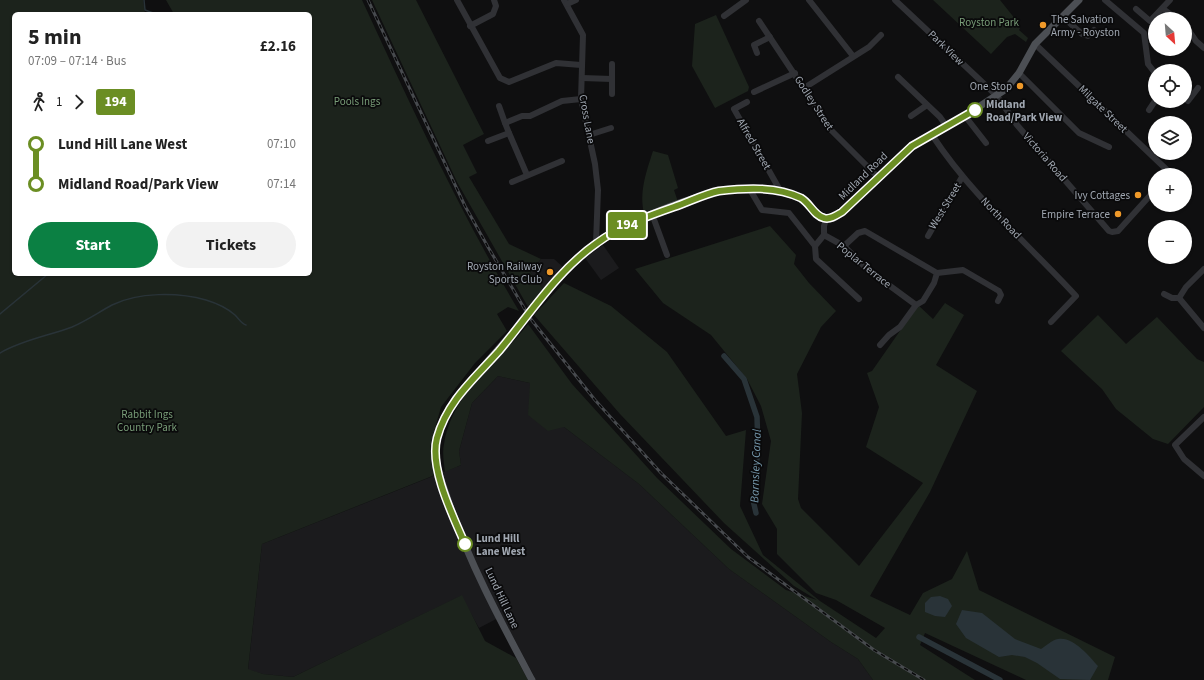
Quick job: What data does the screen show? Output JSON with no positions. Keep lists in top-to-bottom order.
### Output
{
  "streets": {
    "main road": ["Midland Road", "Lund Hill Lane"],
    "street": [
      "Park View",
      "Godley Street",
      "Milgate Street",
      "Cross Lane",
      "Alfred Street",
      "Victoria Road",
      "West Street",
      "North Road",
      "Poplar Terrace"
    ]
  },
  "crossings": [
    ["Park View", "Victoria Road"],
    ["Park View", "Midland Road"],
    ["Godley Street", "Midland Road"],
    ["Milgate Street", "Midland Road"],
    ["Cross Lane", "Lund Hill Lane"],
    ["Victoria Road", "Midland Road"],
    ["Midland Road", "North Road"],
    ["West Street", "North Road"]
  ],
  "water": ["Barnsley Canal"],
  "parks": ["Royston Park", "Pools Ings", "Rabbit Ings Country Park"],
  "places": [
    "The Salvation Army - Royston",
    "One Stop",
    "Midland Road/Park View",
    "Ivy Cottages",
    "Empire Terrace",
    "Royston Railway Sports Club",
    "Lund Hill Lane West"
  ],
  "lines": ["bus line 194"],
  "north": "bottom right",
  "page": {
    "on_map": "194",
    "map_buttons": ["+", "−"],
    "heading": ["5 min", "07:09 – 07:14 · Bus", "£2.16"],
    "legs": ["1", "194"],
    "list": [
      {
        "name": "Lund Hill Lane West",
        "value": "07:10"
      },
      {
        "name": "Midland Road/Park View",
        "value": "07:14"
      }
    ],
    "buttons": ["Start", "Tickets"]
  }
}
